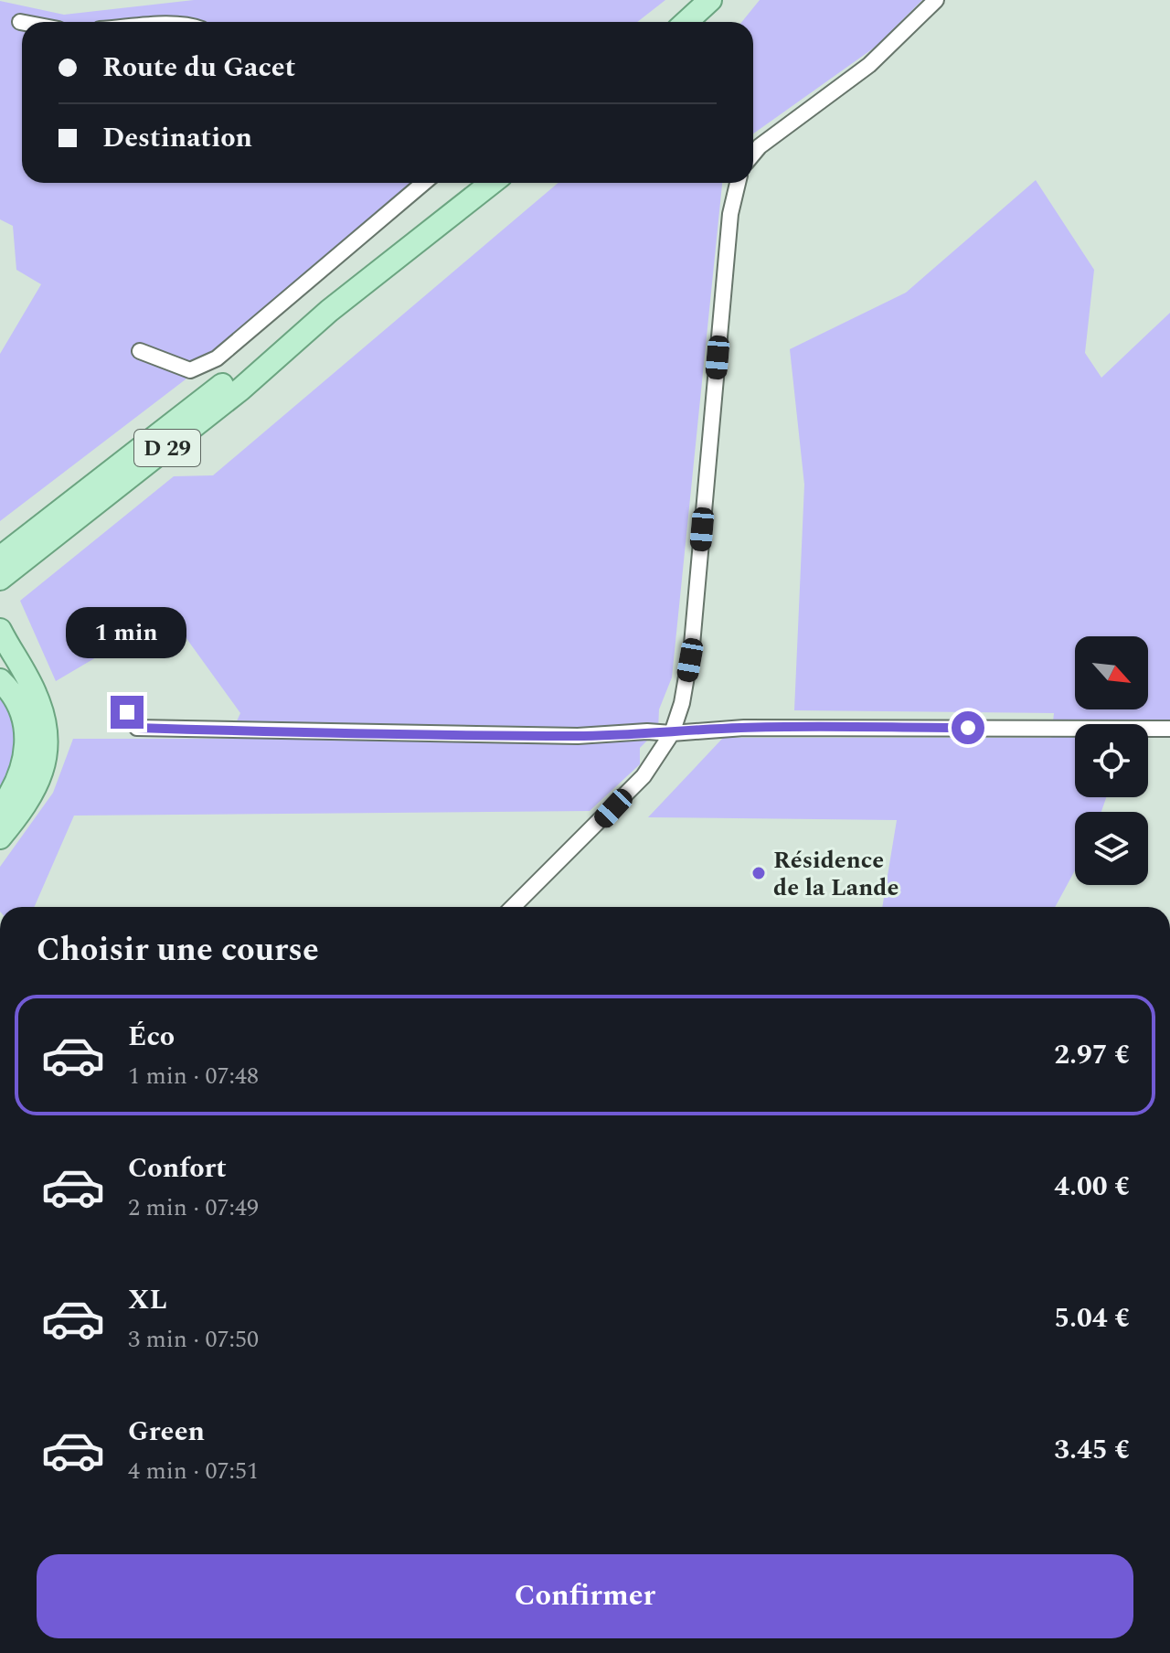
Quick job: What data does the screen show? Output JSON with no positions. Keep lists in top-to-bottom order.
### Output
{
  "streets": {
    "main road": ["D 29"]
  },
  "places": ["Résidence de la Lande"],
  "north": "bottom right",
  "page": {
    "banner": ["Route du Gacet", "Destination"],
    "bubble": "1 min",
    "heading": "Choisir une course",
    "list": [
      {
        "name": "Éco",
        "note": "1 min · 07:48",
        "value": "2.97 €"
      },
      {
        "name": "Confort",
        "note": "2 min · 07:49",
        "value": "4.00 €"
      },
      {
        "name": "XL",
        "note": "3 min · 07:50",
        "value": "5.04 €"
      },
      {
        "name": "Green",
        "note": "4 min · 07:51",
        "value": "3.45 €"
      }
    ],
    "buttons": "Confirmer"
  }
}
